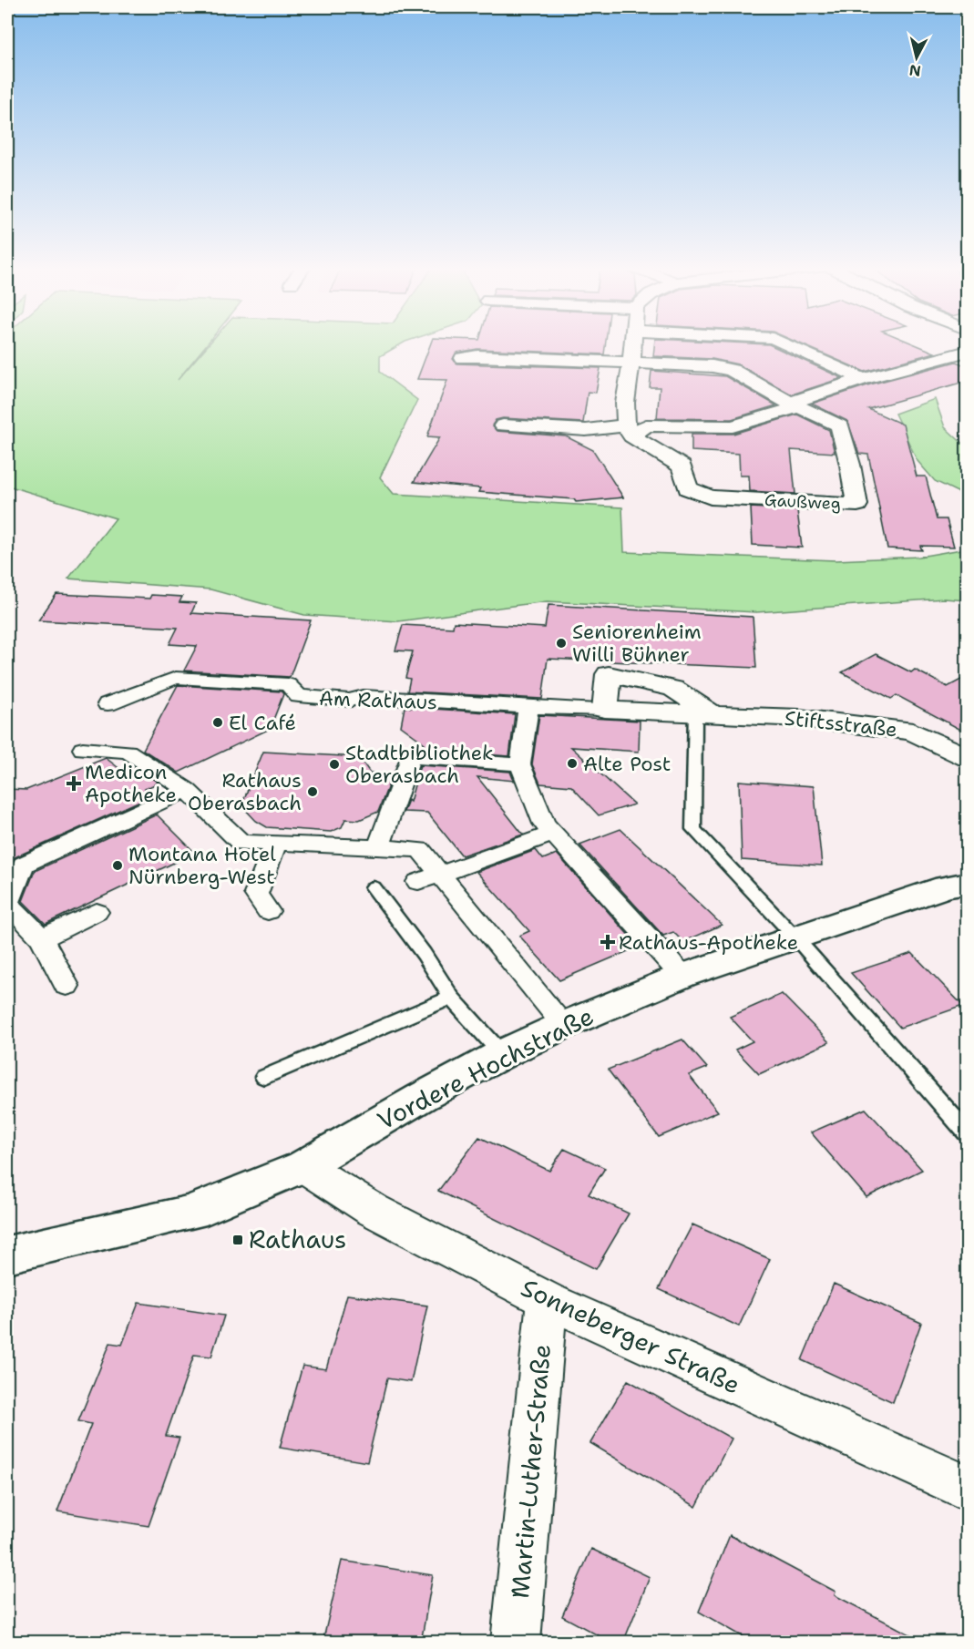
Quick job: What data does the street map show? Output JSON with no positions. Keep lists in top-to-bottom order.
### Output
{
  "streets": {
    "street": [
      "Gaußweg",
      "Am Rathaus",
      "Stiftsstraße",
      "Vordere Hochstraße",
      "Sonneberger Straße",
      "Martin-Luther-Straße"
    ]
  },
  "crossings": [
    ["Am Rathaus", "Stiftsstraße"],
    ["Vordere Hochstraße", "Sonneberger Straße"],
    ["Sonneberger Straße", "Martin-Luther-Straße"]
  ],
  "places": {
    "other": [
      "Seniorenheim Willi Bühner",
      "El Café",
      "Alte Post",
      "Stadtbibliothek Oberasbach",
      "Rathaus Oberasbach",
      "Montana Hotel Nürnberg-West"
    ],
    "health": ["Medicon Apotheke", "Rathaus-Apotheke"],
    "transit": ["Rathaus"]
  },
  "north": "bottom"
}
